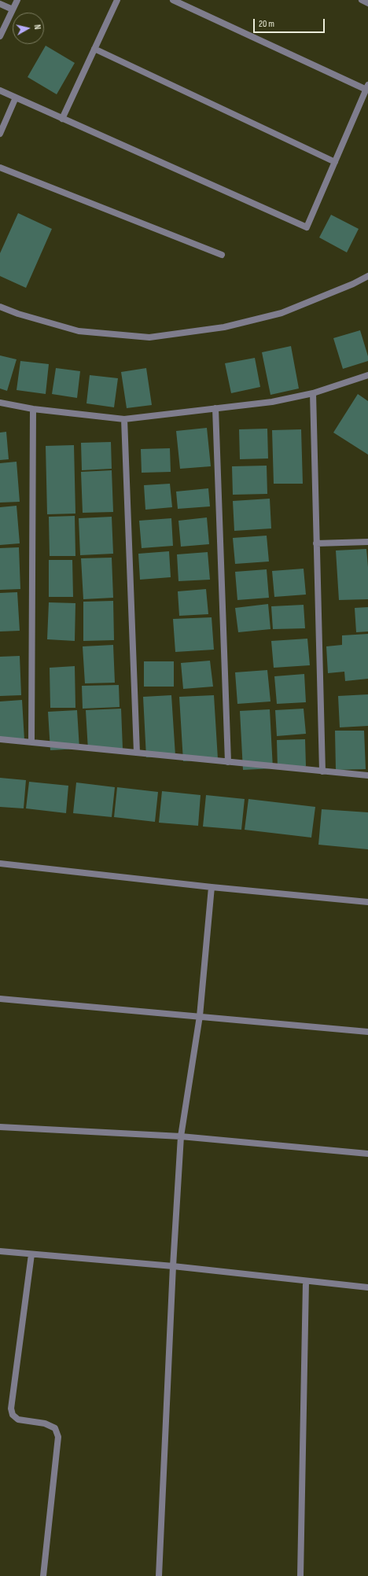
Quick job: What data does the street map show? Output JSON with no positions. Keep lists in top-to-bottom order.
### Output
{
  "scale_bar": "20 m",
  "north": "right"
}
